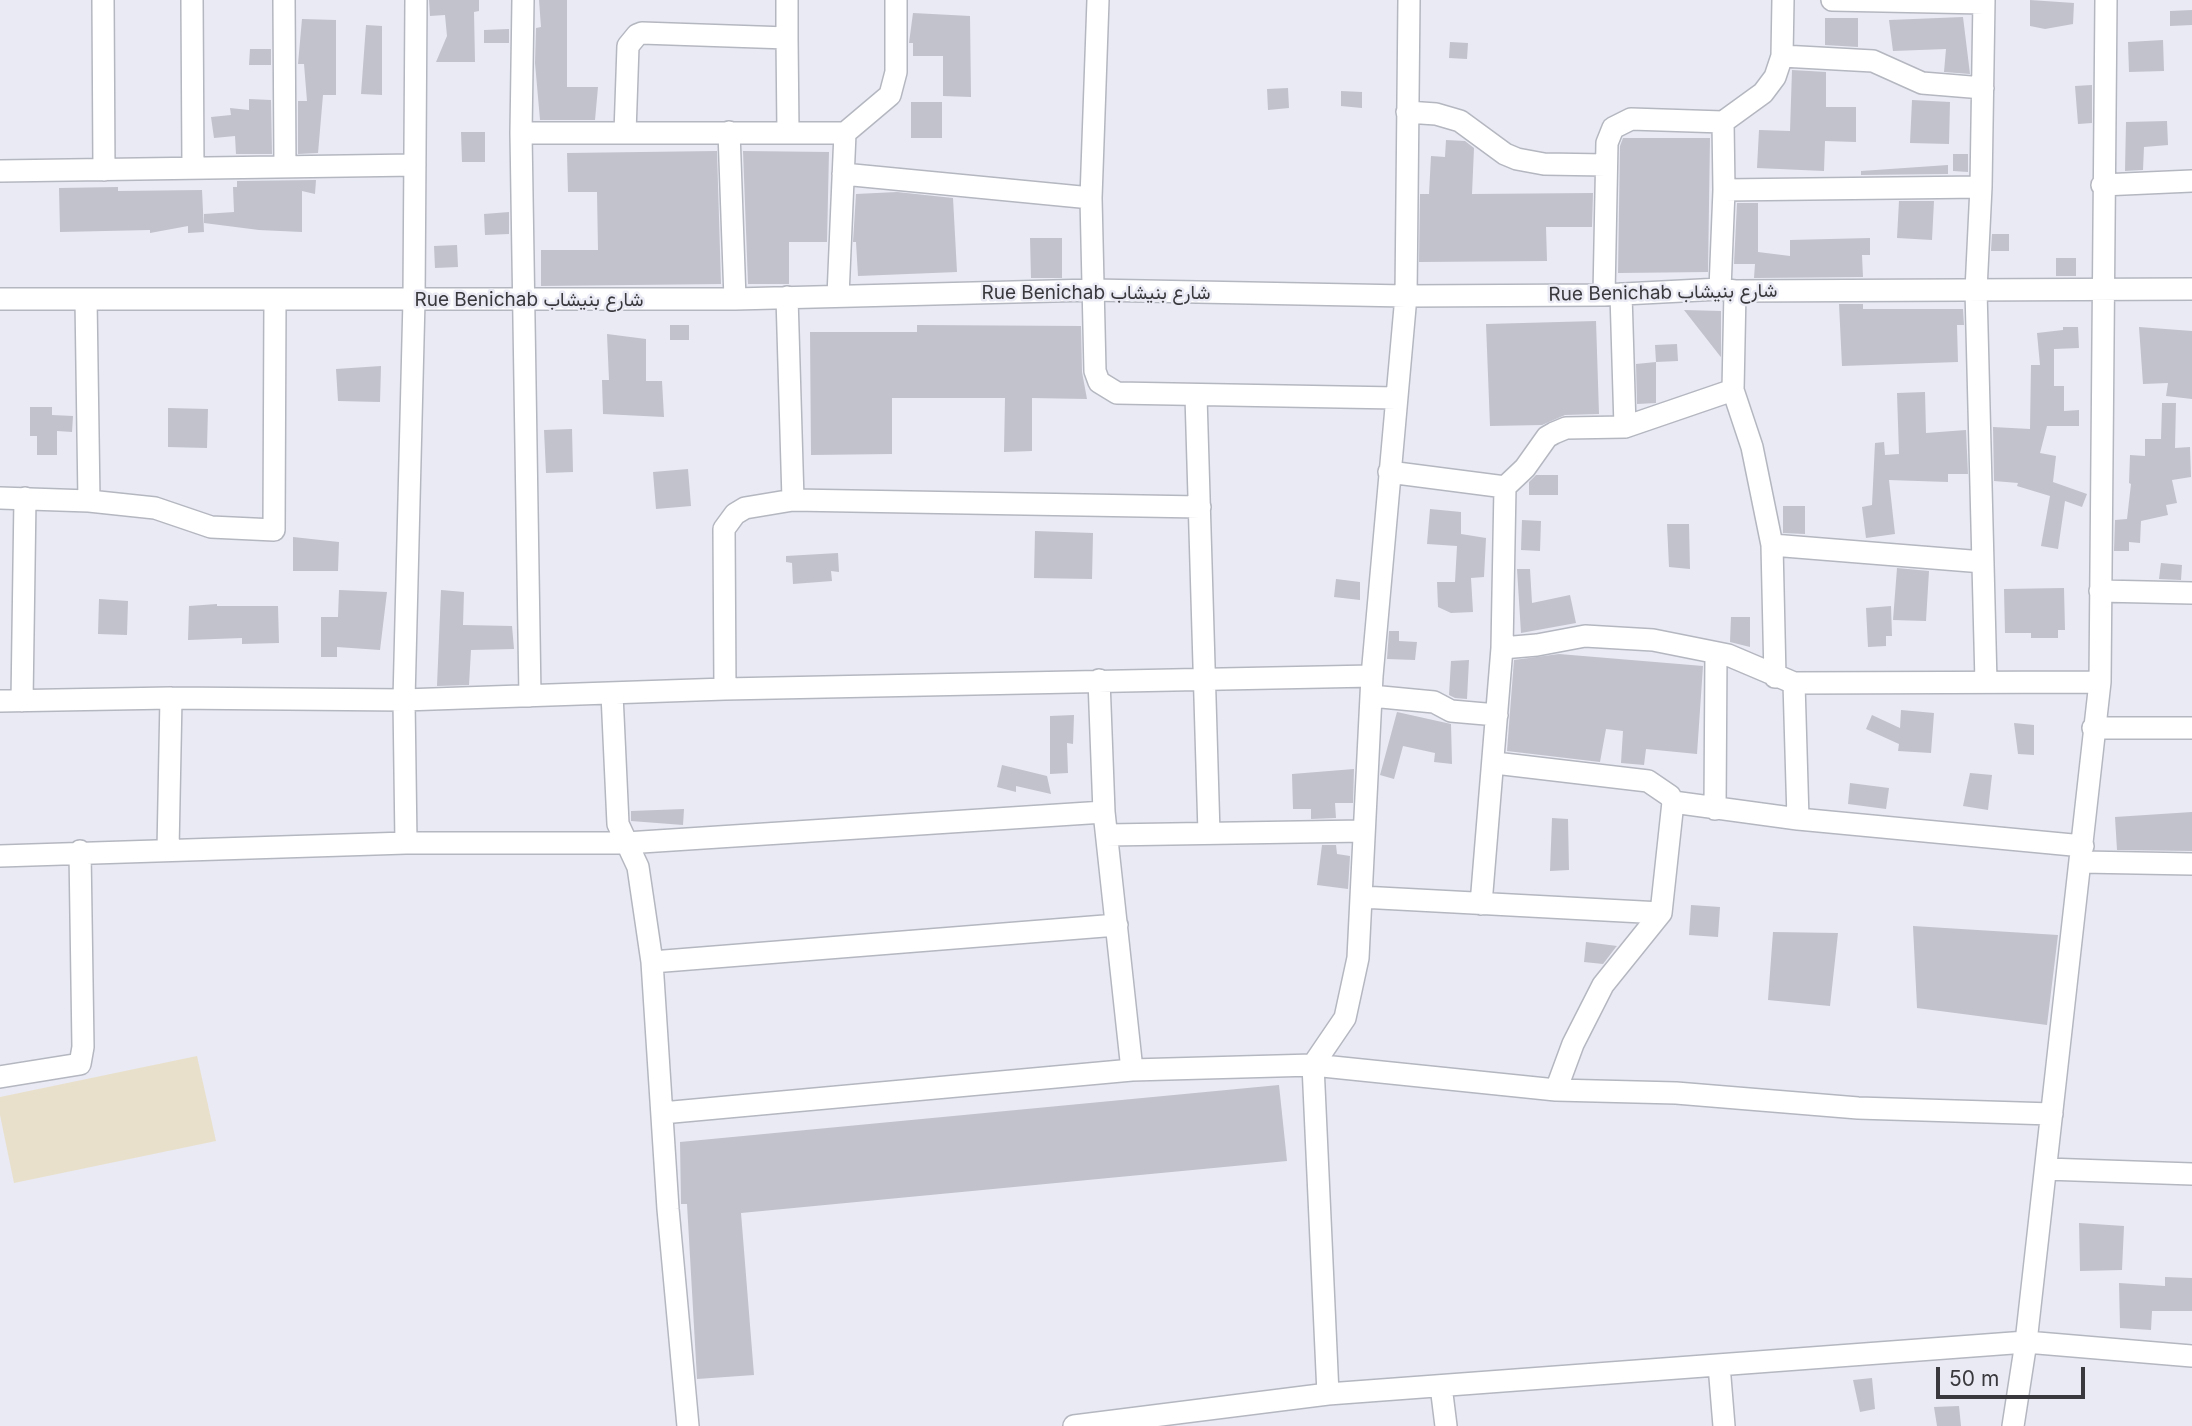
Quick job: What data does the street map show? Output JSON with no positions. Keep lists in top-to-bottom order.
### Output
{
  "streets": {
    "street": ["Rue Benichab شارع بنيشاب"]
  },
  "scale_bar": "50 m"
}
